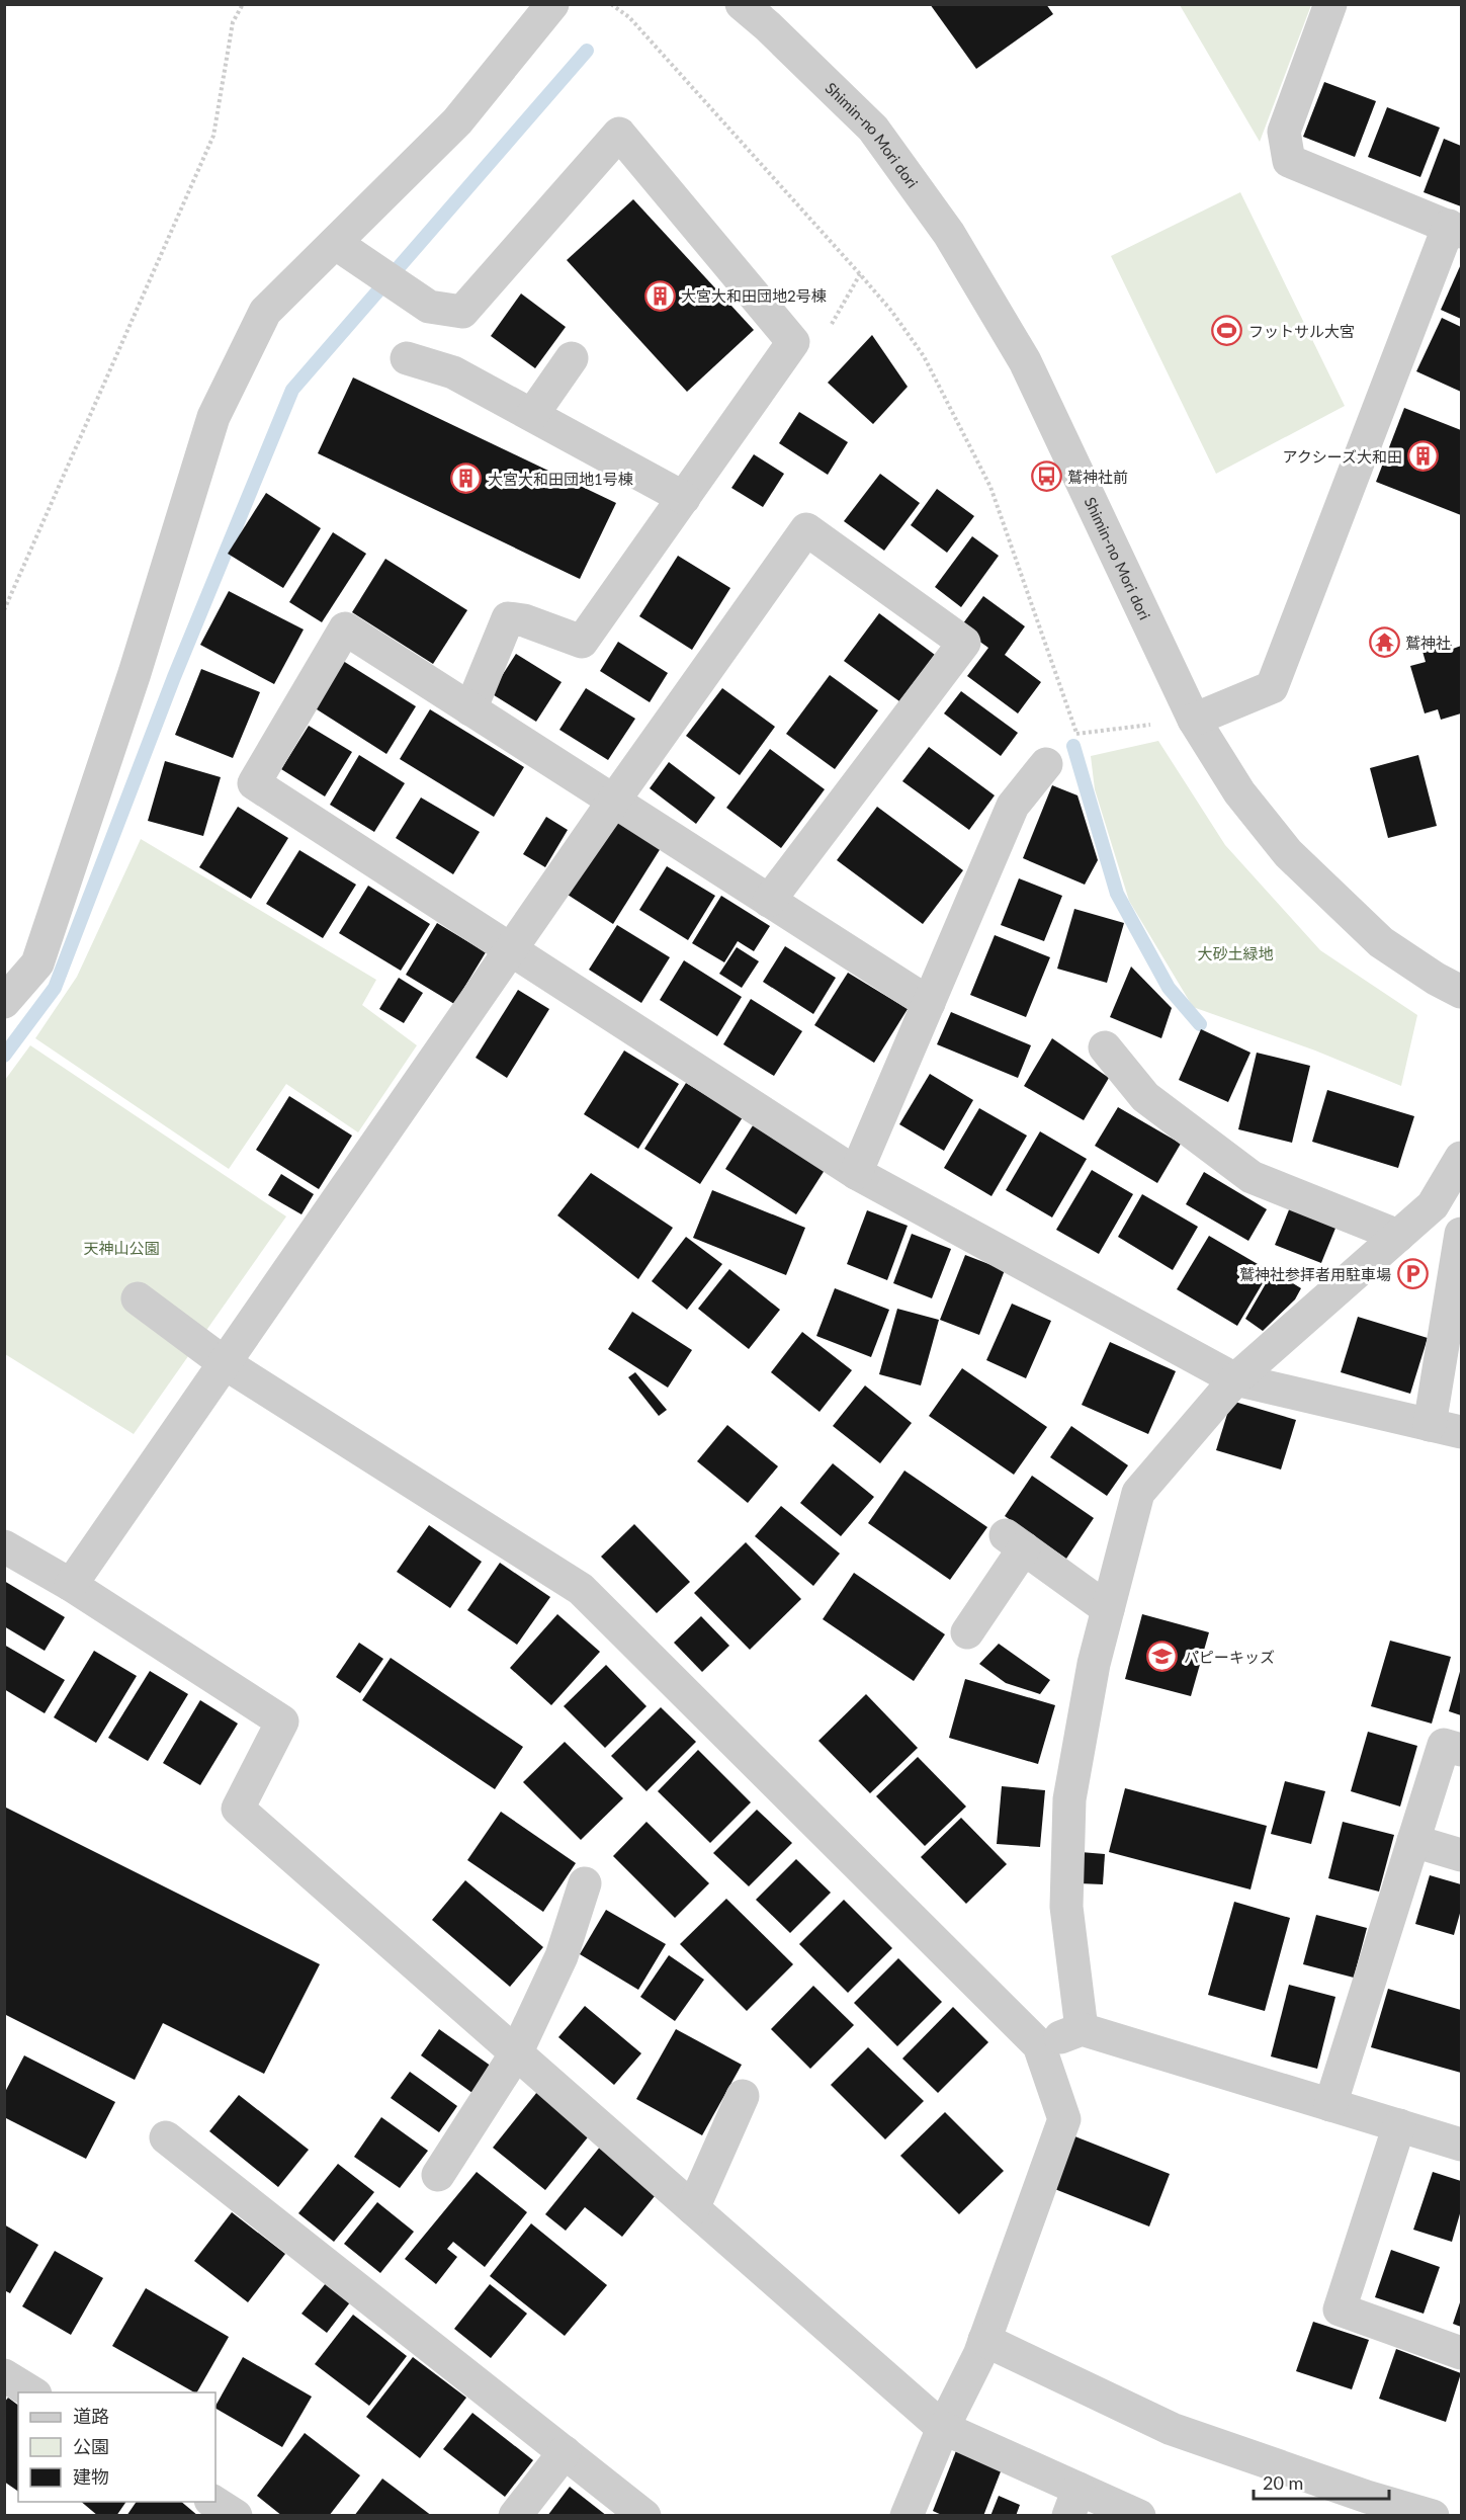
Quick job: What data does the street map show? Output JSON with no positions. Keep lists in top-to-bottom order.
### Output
{
  "streets": {
    "street": ["Shimin-no Mori dori"]
  },
  "parks": ["大砂土緑地", "天神山公園"],
  "places": {
    "building": ["大宮大和田団地2号棟", "アクシーズ大和田", "大宮大和田団地1号棟"],
    "sports": ["フットサル大宮"],
    "bus stop": ["鷲神社前"],
    "temple": ["鷲神社"],
    "parking": ["鷲神社参拝者用駐車場"],
    "school or university": ["パピーキッズ"]
  },
  "legend": ["道路", "公園", "建物"],
  "scale_bar": "20 m"
}
